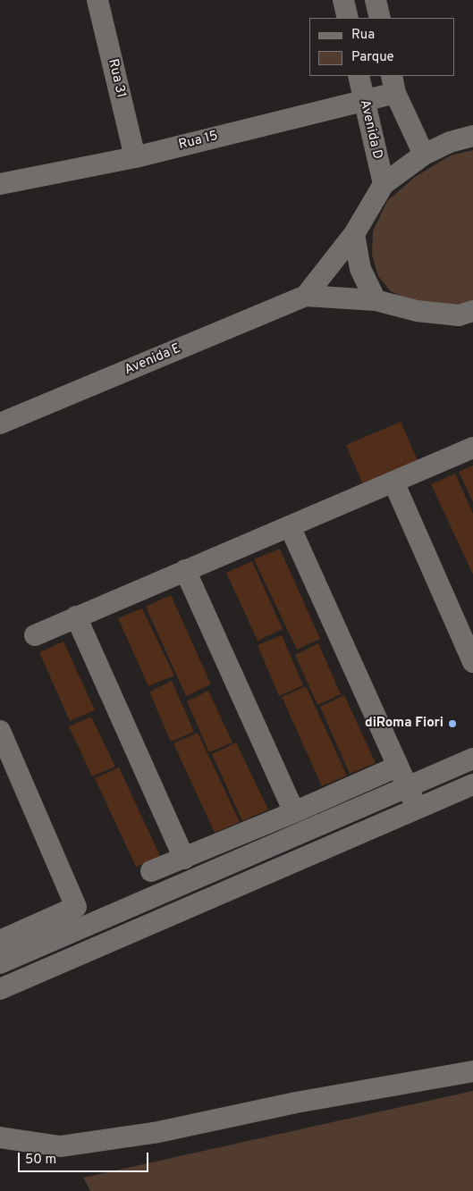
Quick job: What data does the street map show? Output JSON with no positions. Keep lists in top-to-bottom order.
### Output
{
  "streets": {
    "street": [
      "Rua 31",
      "Avenida D",
      "Rua 15",
      "Avenida E"
    ]
  },
  "crossings": [
    ["Rua 31", "Rua 15"],
    ["Avenida D", "Rua 15"],
    ["Avenida D", "Avenida E"]
  ],
  "places": ["diRoma Fiori"],
  "legend": ["Rua", "Parque"],
  "scale_bar": "50 m"
}
